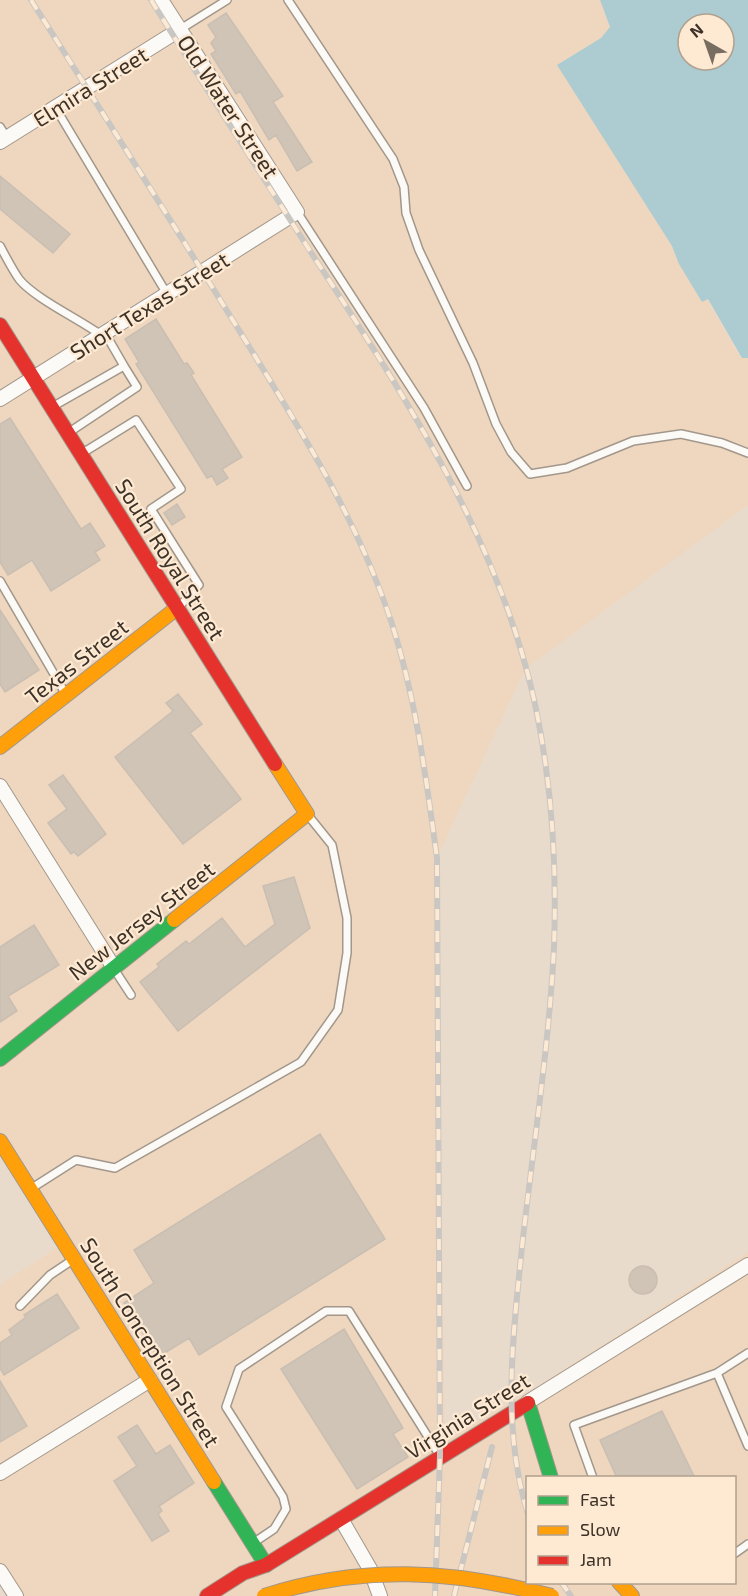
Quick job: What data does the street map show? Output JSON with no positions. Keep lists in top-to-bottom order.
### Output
{
  "streets": {
    "street": [
      "Elmira Street",
      "Old Water Street",
      "Short Texas Street",
      "South Royal Street",
      "Texas Street",
      "New Jersey Street",
      "South Conception Street",
      "Virginia Street"
    ]
  },
  "crossings": [
    ["Elmira Street", "Old Water Street"],
    ["Old Water Street", "Short Texas Street"],
    ["Short Texas Street", "South Royal Street"],
    ["South Royal Street", "Texas Street"],
    ["South Royal Street", "New Jersey Street"],
    ["South Conception Street", "Virginia Street"]
  ],
  "legend": ["Fast", "Slow", "Jam"],
  "north": "top left"
}
